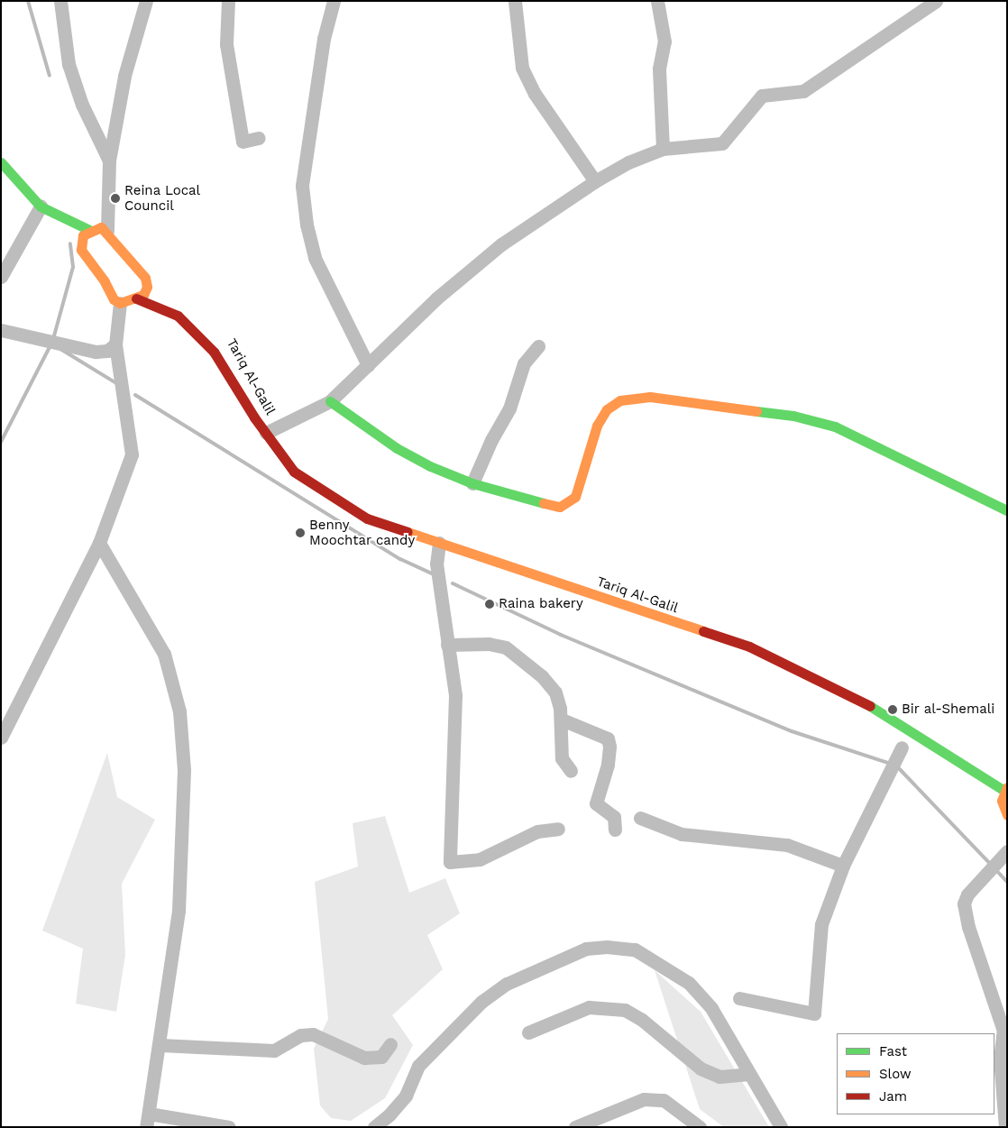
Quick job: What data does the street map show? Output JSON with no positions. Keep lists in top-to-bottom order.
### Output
{
  "streets": {
    "main road": ["Tariq Al-Galil"]
  },
  "places": [
    "Reina Local Council",
    "Benny Moochtar candy",
    "Raina bakery",
    "Bir al-Shemali"
  ],
  "legend": ["Fast", "Slow", "Jam"]
}
